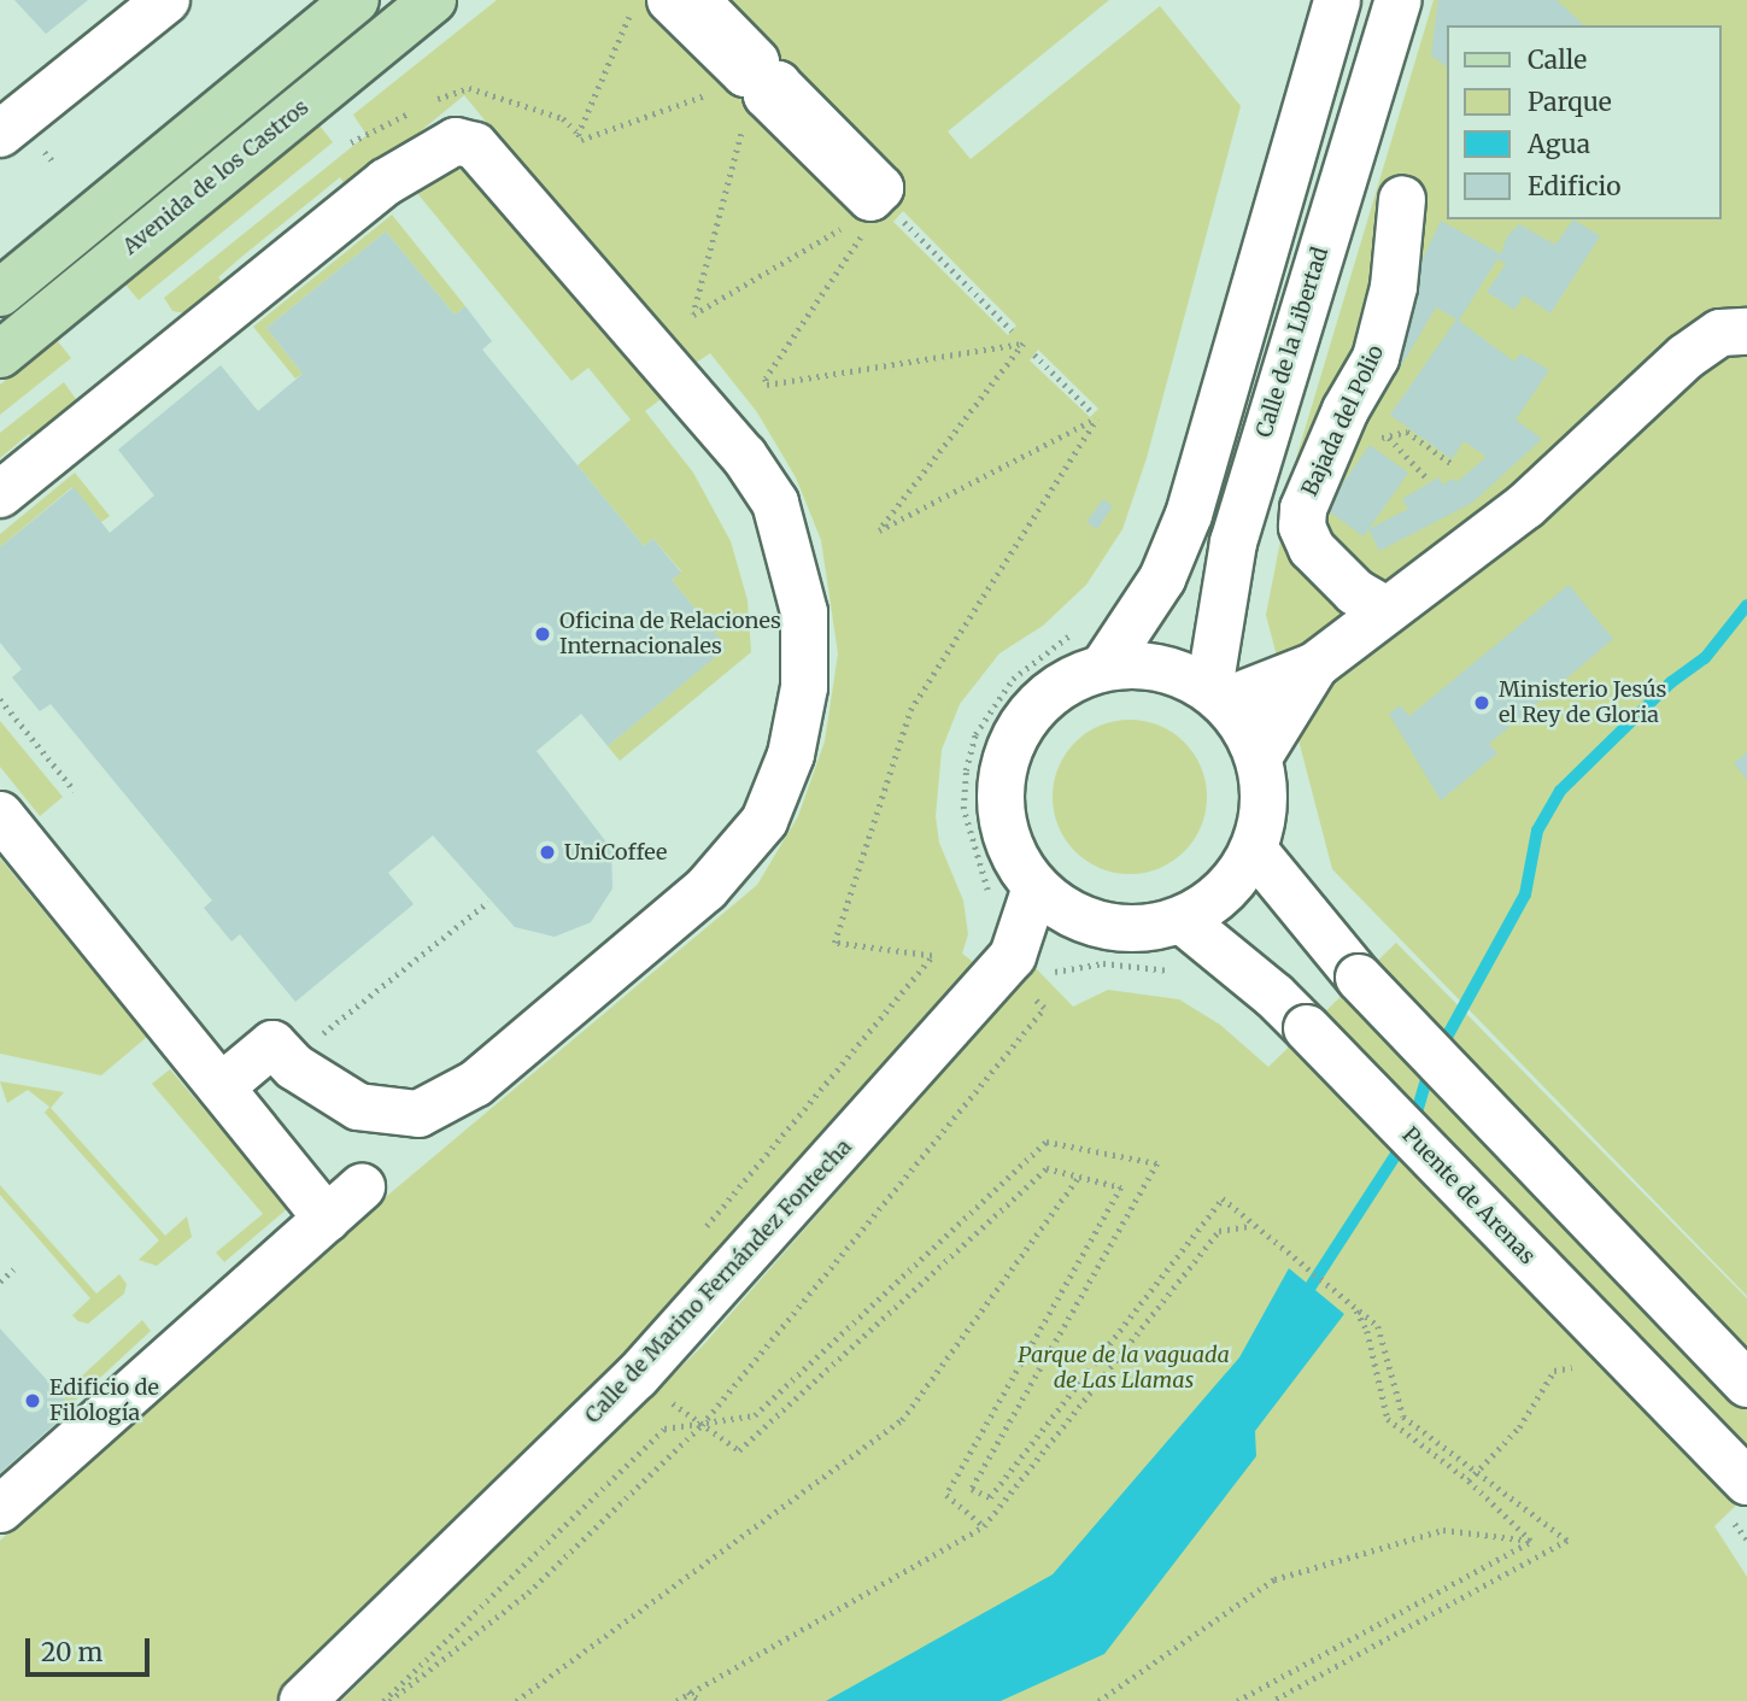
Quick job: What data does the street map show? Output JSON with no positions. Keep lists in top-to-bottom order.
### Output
{
  "streets": {
    "main road": ["Avenida de los Castros"],
    "street": [
      "Calle de la Libertad",
      "Bajada del Polio",
      "Puente de Arenas",
      "Calle de Marino Fernández Fontecha"
    ]
  },
  "crossings": [
    ["Calle de la Libertad", "Puente de Arenas"],
    ["Calle de la Libertad", "Calle de Marino Fernández Fontecha"],
    ["Puente de Arenas", "Calle de Marino Fernández Fontecha"]
  ],
  "parks": ["Parque de la vaguada de Las Llamas"],
  "places": [
    "Oficina de Relaciones Internacionales",
    "Ministerio Jesús el Rey de Gloria",
    "UniCoffee",
    "Edificio de Filología"
  ],
  "legend": [
    "Calle",
    "Parque",
    "Agua",
    "Edificio"
  ],
  "scale_bar": "20 m"
}
